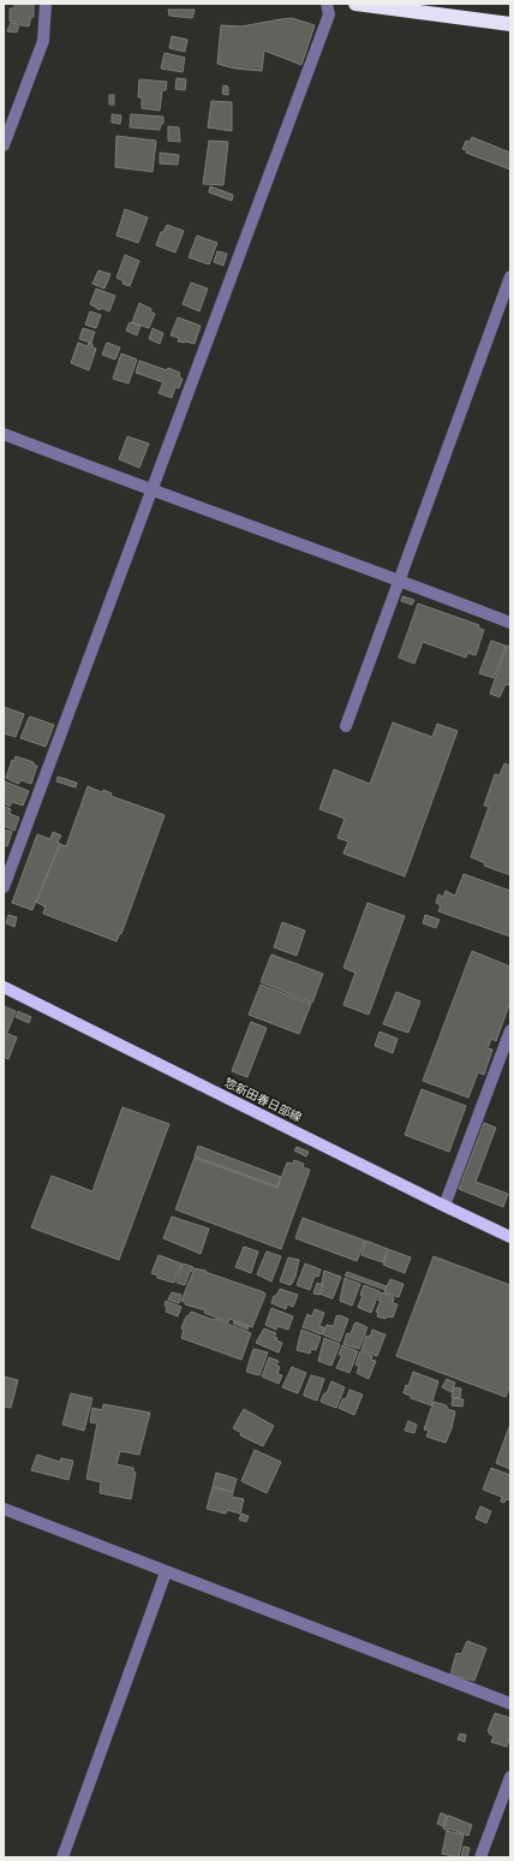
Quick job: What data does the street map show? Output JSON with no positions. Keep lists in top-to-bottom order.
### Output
{
  "streets": {
    "main road": ["惣新田春日部線"]
  }
}
